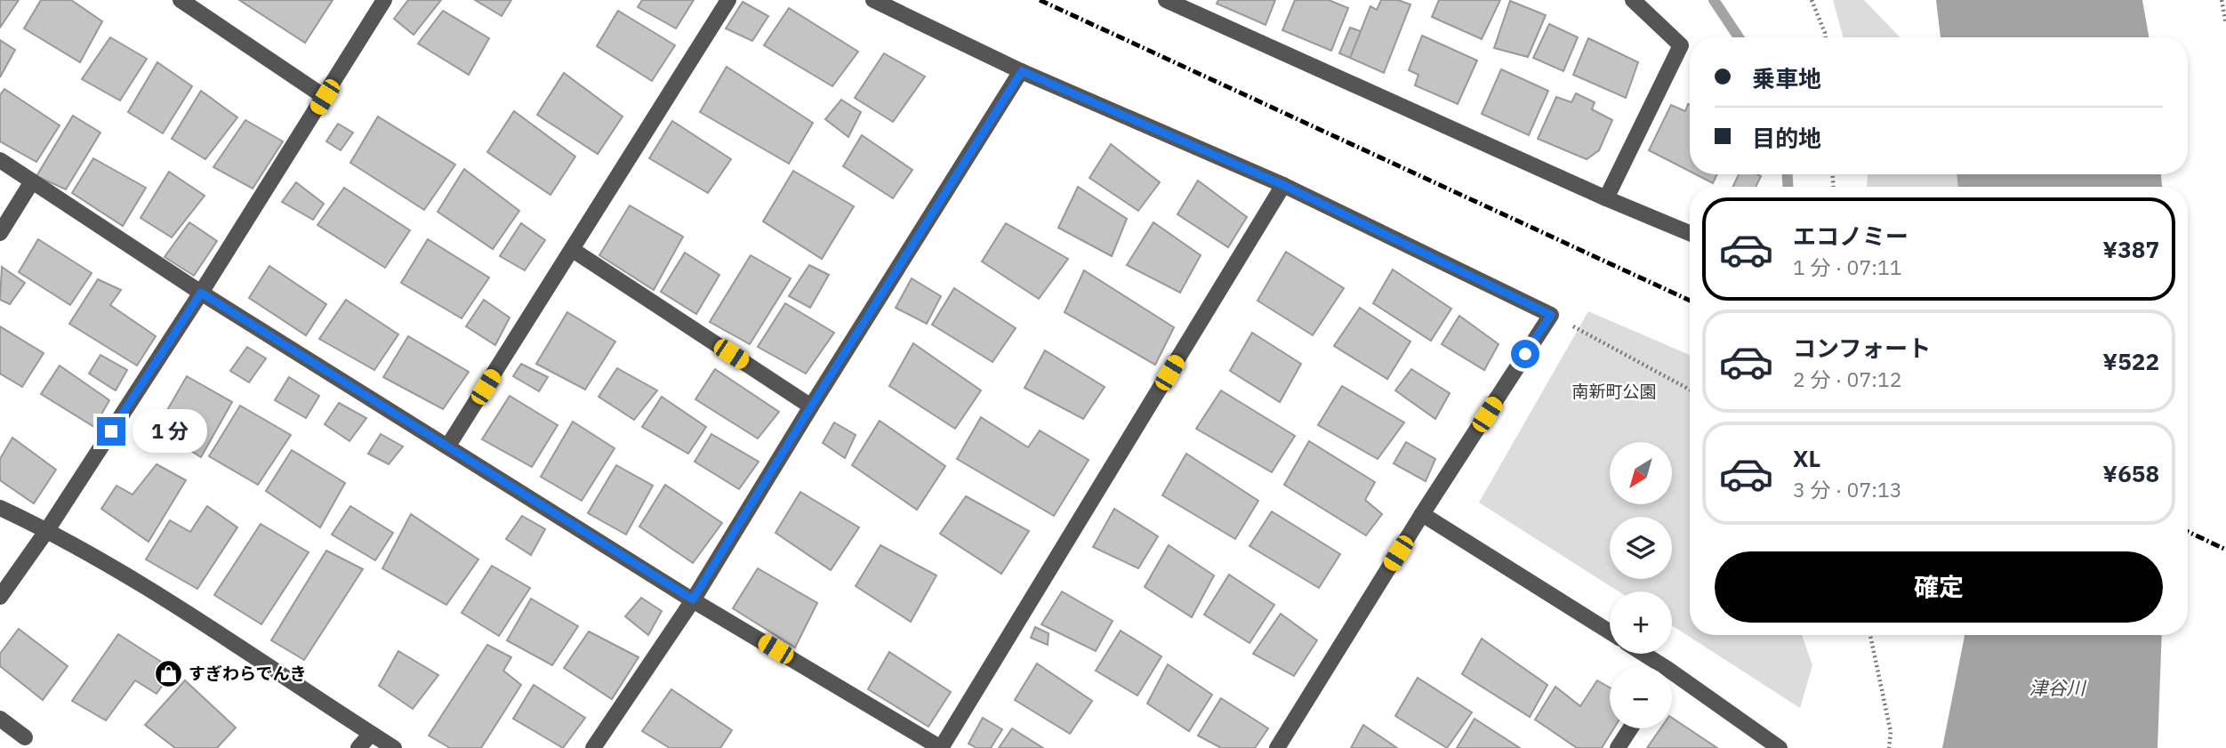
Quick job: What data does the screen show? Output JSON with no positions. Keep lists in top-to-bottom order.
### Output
{
  "water": ["津谷川"],
  "parks": ["南新町公園"],
  "places": {
    "shop": ["すぎわらでんき"]
  },
  "north": "bottom left",
  "page": {
    "banner": ["乗車地", "目的地"],
    "list": [
      {
        "name": "エコノミー",
        "note": "1 分 · 07:11",
        "value": "¥387"
      },
      {
        "name": "コンフォート",
        "note": "2 分 · 07:12",
        "value": "¥522"
      },
      {
        "name": "XL",
        "note": "3 分 · 07:13",
        "value": "¥658"
      }
    ],
    "bubble": "1 分",
    "map_buttons": ["+", "−"],
    "buttons": "確定"
  }
}
